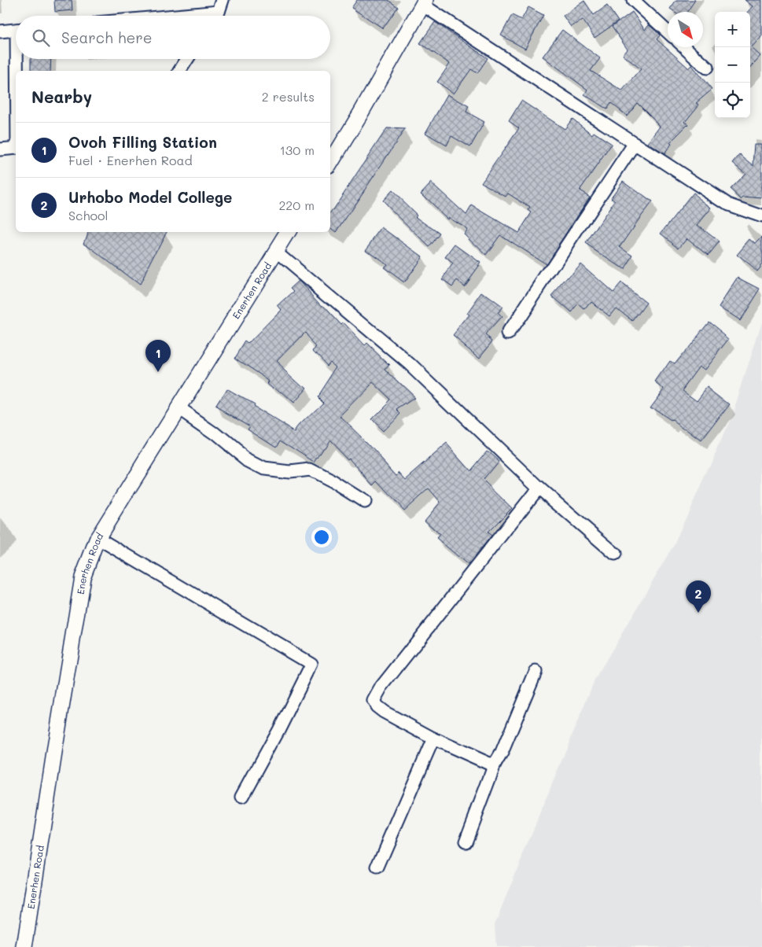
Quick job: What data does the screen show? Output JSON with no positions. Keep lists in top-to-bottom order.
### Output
{
  "streets": {
    "street": ["Enerhen Road"]
  },
  "north": "bottom right",
  "page": {
    "map_buttons": ["+", "−"],
    "search": "Search here",
    "heading": ["Nearby", "2 results"],
    "list": [
      {
        "mark": "1",
        "name": "Ovoh Filling Station",
        "note": "Fuel · Enerhen Road",
        "value": "130 m"
      },
      {
        "mark": "2",
        "name": "Urhobo Model College",
        "note": "School",
        "value": "220 m"
      }
    ],
    "pins": ["1", "2"]
  }
}
